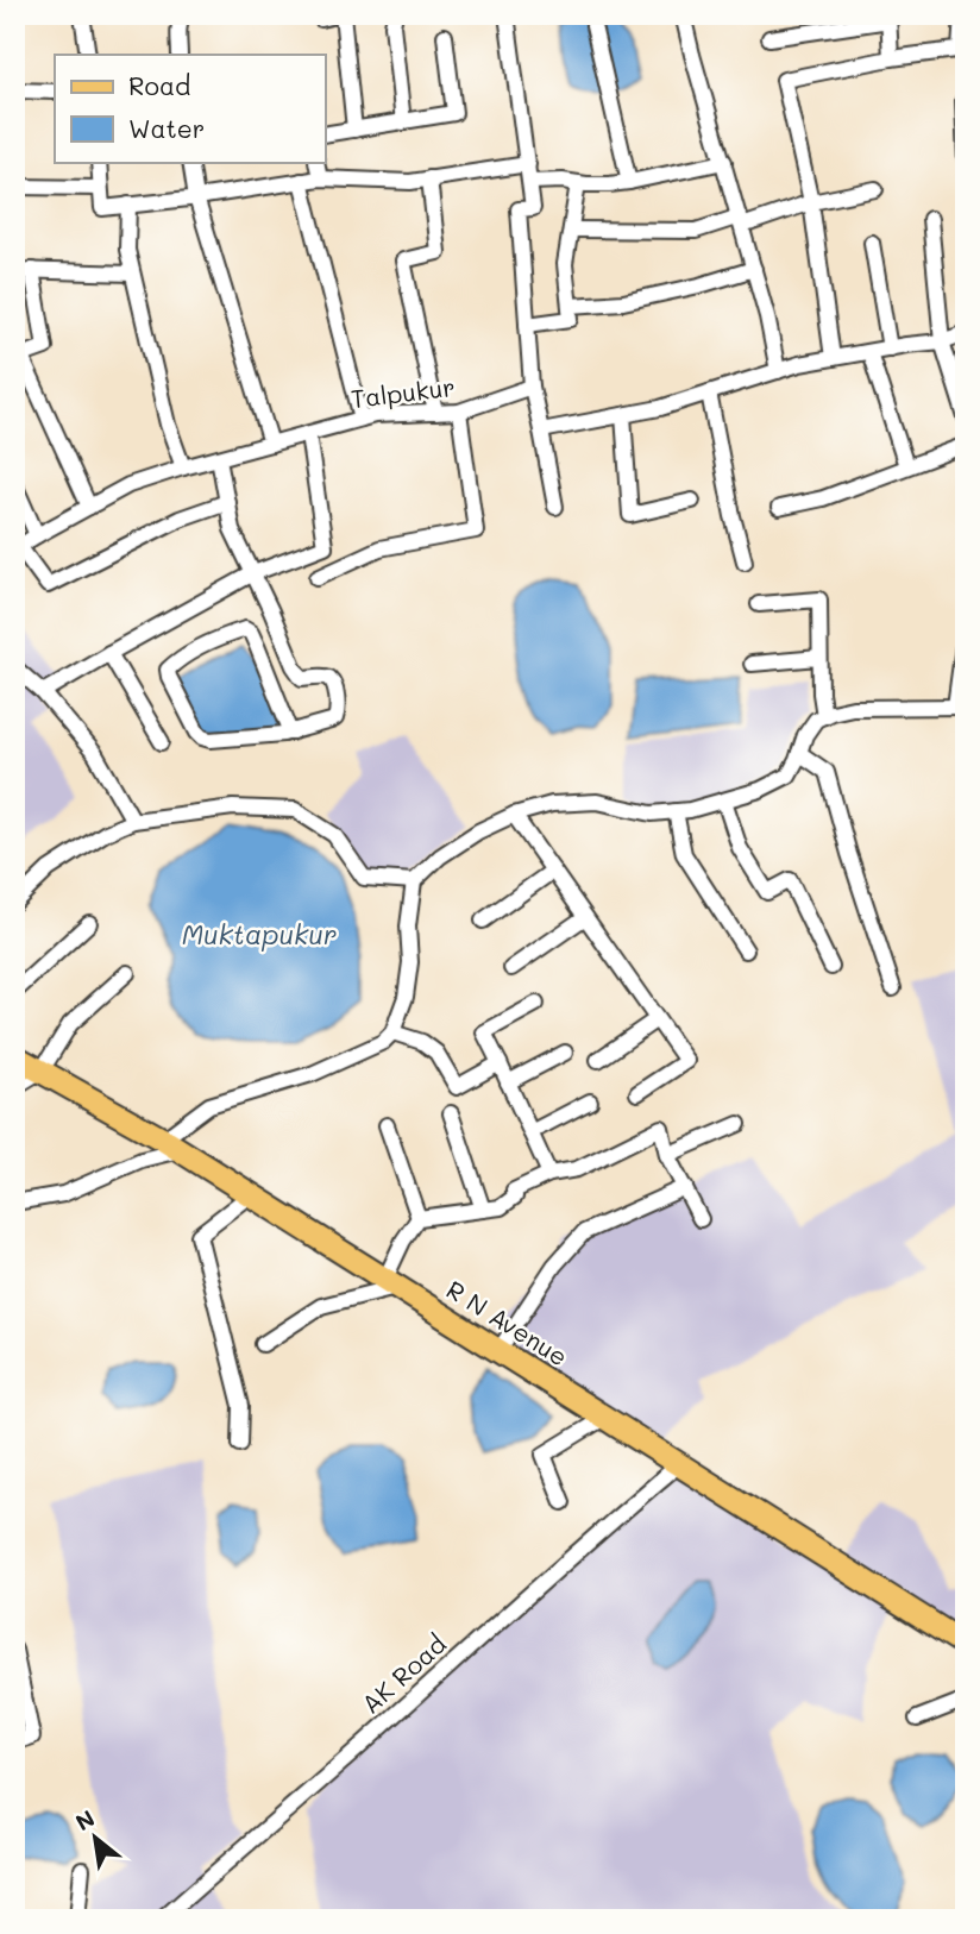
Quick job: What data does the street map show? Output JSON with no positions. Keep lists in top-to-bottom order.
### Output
{
  "streets": {
    "main road": ["R N Avenue"],
    "street": ["Talpukur", "AK Road"]
  },
  "crossings": [
    ["R N Avenue", "AK Road"]
  ],
  "water": ["Muktapukur"],
  "legend": ["Road", "Water"],
  "north": "top left"
}
